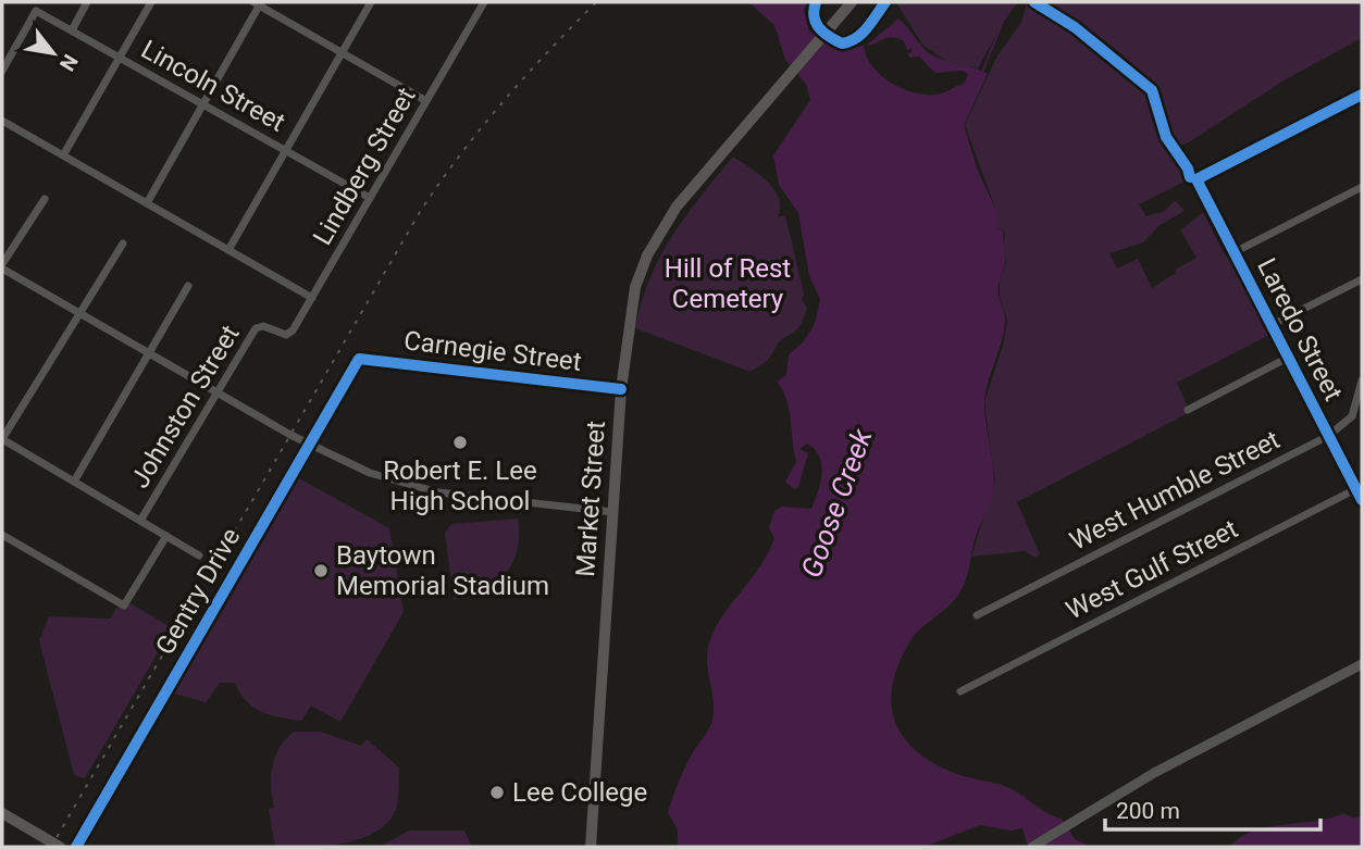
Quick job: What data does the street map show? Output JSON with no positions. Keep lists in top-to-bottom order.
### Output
{
  "streets": {
    "main road": ["Market Street"],
    "street": [
      "Lincoln Street",
      "Lindberg Street",
      "Laredo Street",
      "Carnegie Street",
      "Johnston Street",
      "West Humble Street",
      "West Gulf Street",
      "Gentry Drive"
    ]
  },
  "crossings": [
    ["Lincoln Street", "Lindberg Street"],
    ["Lindberg Street", "Johnston Street"],
    ["Laredo Street", "West Humble Street"],
    ["Laredo Street", "West Gulf Street"],
    ["Carnegie Street", "Market Street"],
    ["Carnegie Street", "Gentry Drive"]
  ],
  "water": ["Goose Creek"],
  "parks": ["Hill of Rest Cemetery"],
  "places": ["Robert E. Lee High School", "Baytown Memorial Stadium", "Lee College"],
  "scale_bar": "200 m",
  "north": "bottom right"
}
